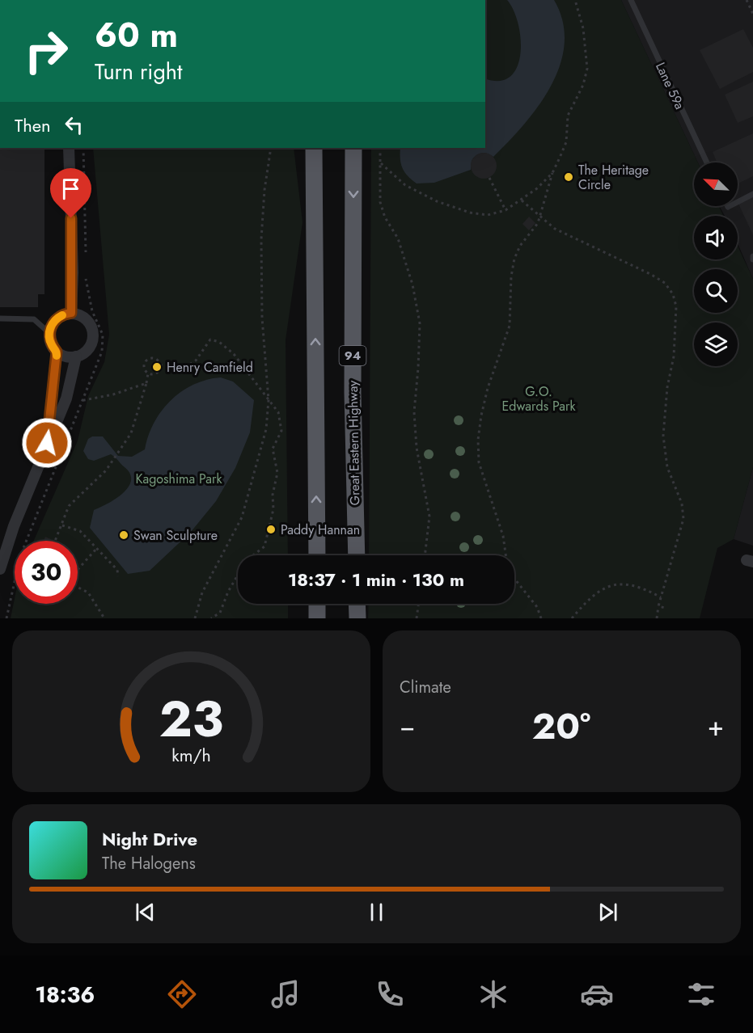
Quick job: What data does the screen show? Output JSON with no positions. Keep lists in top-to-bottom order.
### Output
{
  "streets": {
    "highway": ["94", "Great Eastern Highway"],
    "lane": ["Lane 59a"]
  },
  "parks": ["G.O. Edwards Park", "Kagoshima Park"],
  "places": [
    "The Heritage Circle",
    "Henry Camfield",
    "Paddy Hannan",
    "Swan Sculpture"
  ],
  "north": "top left",
  "page": {
    "turn": ["60 m", "Turn right"],
    "then": "Then",
    "limit": "30",
    "trip": "18:37 · 1 min · 130 m",
    "tile": "Climate",
    "heat": ["−", "20°", "+"],
    "song": ["Night Drive", "The Halogens"],
    "tabs": "18:36",
    "gauge": ["23", "km/h"]
  }
}
